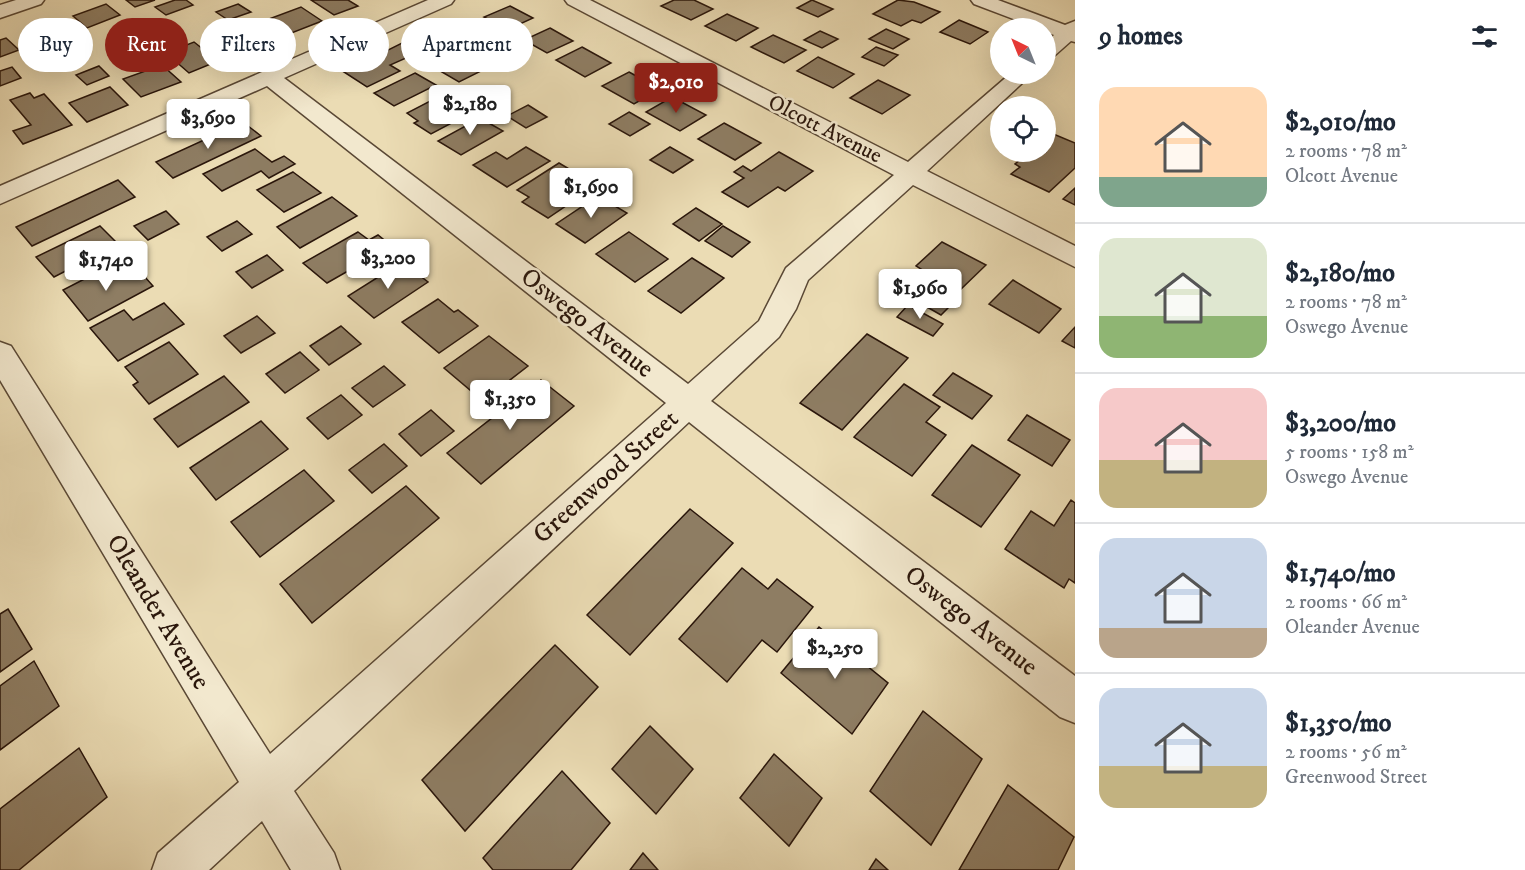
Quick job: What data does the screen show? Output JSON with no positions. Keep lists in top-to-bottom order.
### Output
{
  "streets": {
    "street": [
      "Olcott Avenue",
      "Oswego Avenue",
      "Greenwood Street",
      "Oleander Avenue"
    ]
  },
  "crossings": [
    ["Olcott Avenue", "Greenwood Street"],
    ["Oswego Avenue", "Greenwood Street"],
    ["Greenwood Street", "Oleander Avenue"]
  ],
  "north": "top left",
  "page": {
    "heading": "9 homes",
    "chip": [
      "Buy",
      "Rent",
      "Filters",
      "New",
      "Apartment"
    ],
    "price": [
      "$2,010",
      "$2,180",
      "$3,690",
      "$1,690",
      "$3,200",
      "$1,740",
      "$1,960",
      "$1,350",
      "$2,250"
    ],
    "list": [
      {
        "name": "$2,010/mo",
        "note": "2 rooms · 78 m² · Olcott Avenue"
      },
      {
        "name": "$2,180/mo",
        "note": "2 rooms · 78 m² · Oswego Avenue"
      },
      {
        "name": "$3,200/mo",
        "note": "5 rooms · 158 m² · Oswego Avenue"
      },
      {
        "name": "$1,740/mo",
        "note": "2 rooms · 66 m² · Oleander Avenue"
      },
      {
        "name": "$1,350/mo",
        "note": "2 rooms · 56 m² · Greenwood Street"
      }
    ]
  }
}
